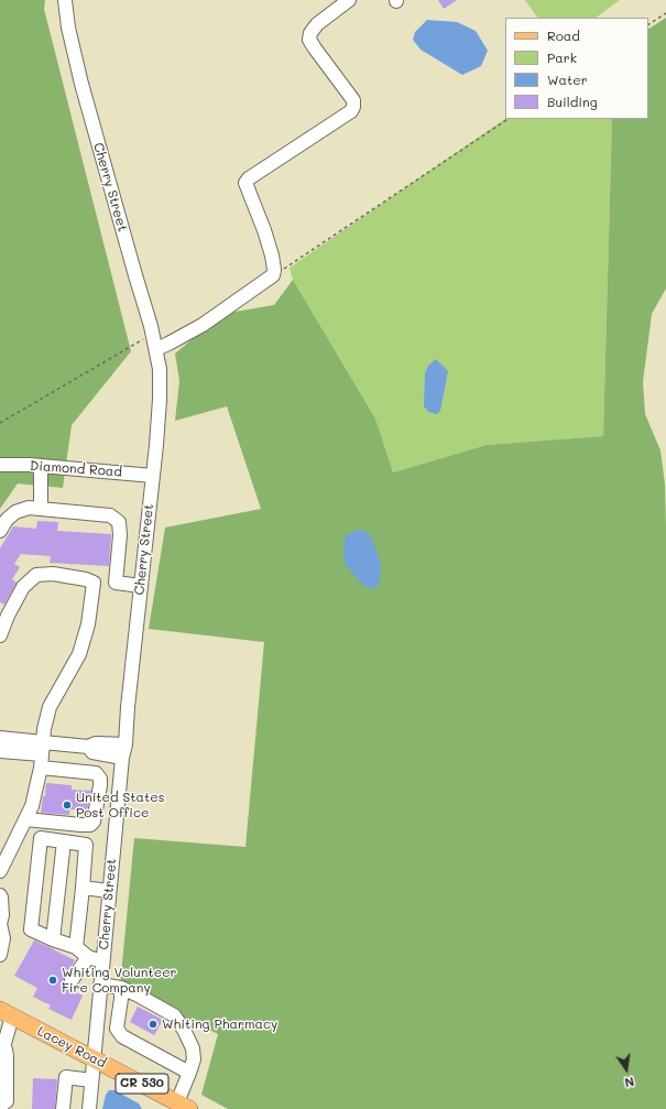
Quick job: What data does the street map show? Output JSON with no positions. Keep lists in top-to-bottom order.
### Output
{
  "streets": {
    "main road": ["Lacey Road", "CR 530"],
    "street": ["Cherry Street", "Diamond Road"]
  },
  "crossings": [
    ["Cherry Street", "Diamond Road"],
    ["Cherry Street", "Lacey Road"]
  ],
  "places": ["United States Post Office", "Whiting Volunteer Fire Company", "Whiting Pharmacy"],
  "legend": [
    "Road",
    "Park",
    "Water",
    "Building"
  ],
  "north": "bottom"
}
